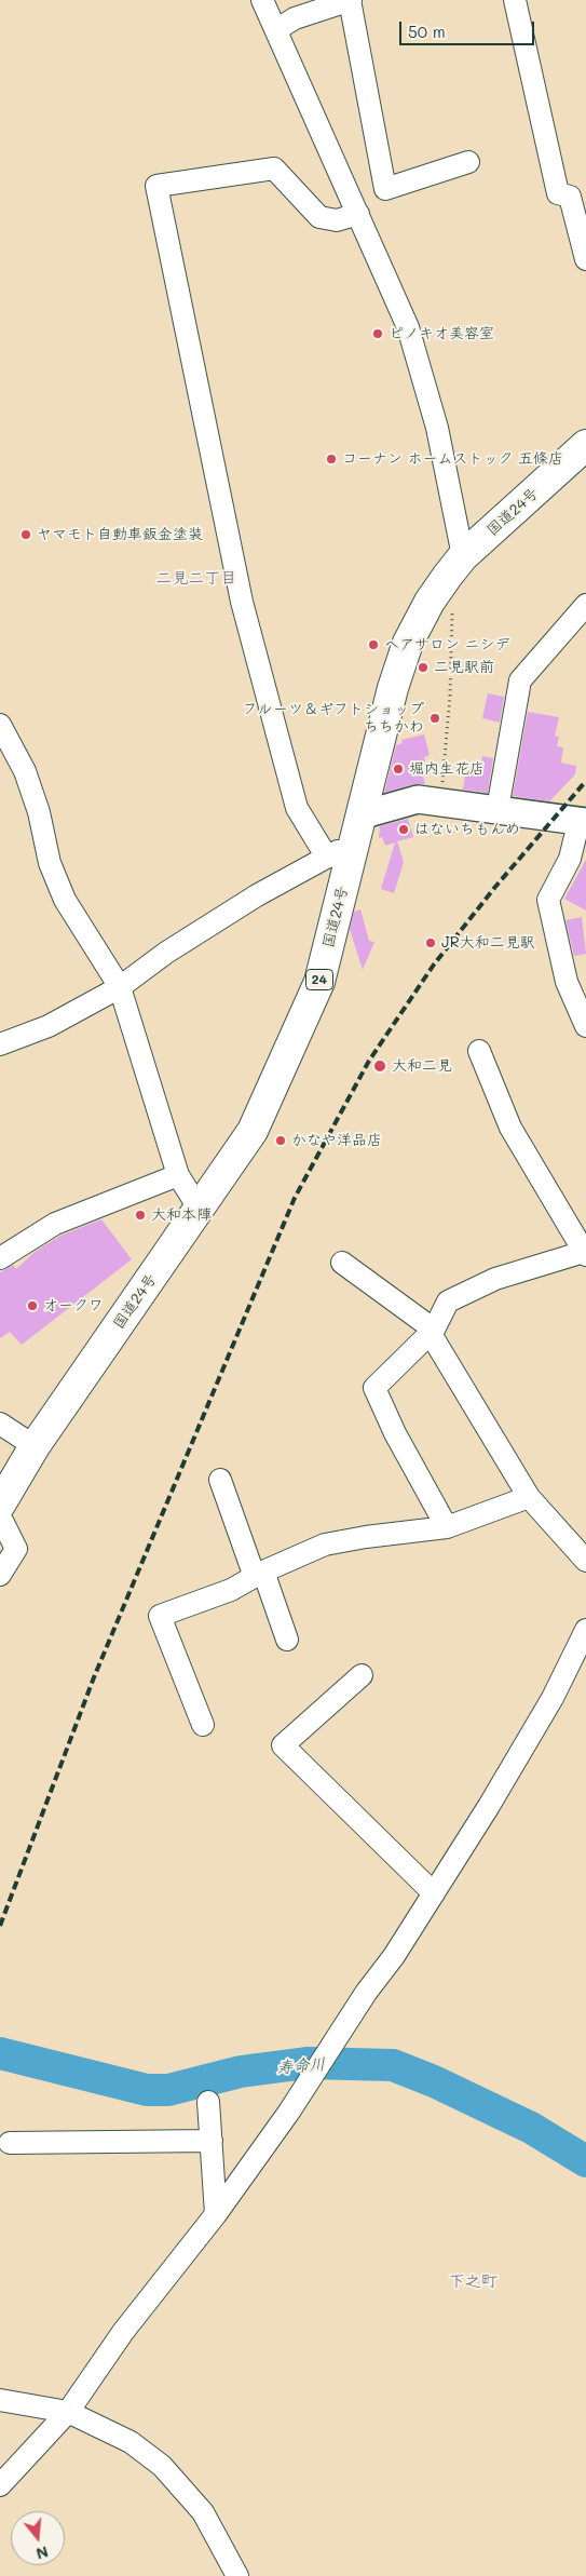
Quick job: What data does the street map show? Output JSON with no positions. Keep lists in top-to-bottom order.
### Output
{
  "streets": {
    "highway": ["国道24号", "24"]
  },
  "districts": ["二見二丁目", "下之町"],
  "water": ["寿命川"],
  "places": [
    "ピノキオ美容室",
    "コーナン ホームストック 五條店",
    "ヤマモト自動車鈑金塗装",
    "ヘアサロン ニシデ",
    "二見駅前",
    "フルーツ＆ギフトショップ ちちかわ",
    "堀内生花店",
    "はないちもんめ",
    "JR大和二見駅",
    "大和二見",
    "かなや洋品店",
    "大和本陣",
    "オークワ"
  ],
  "scale_bar": "50 m",
  "north": "bottom"
}
